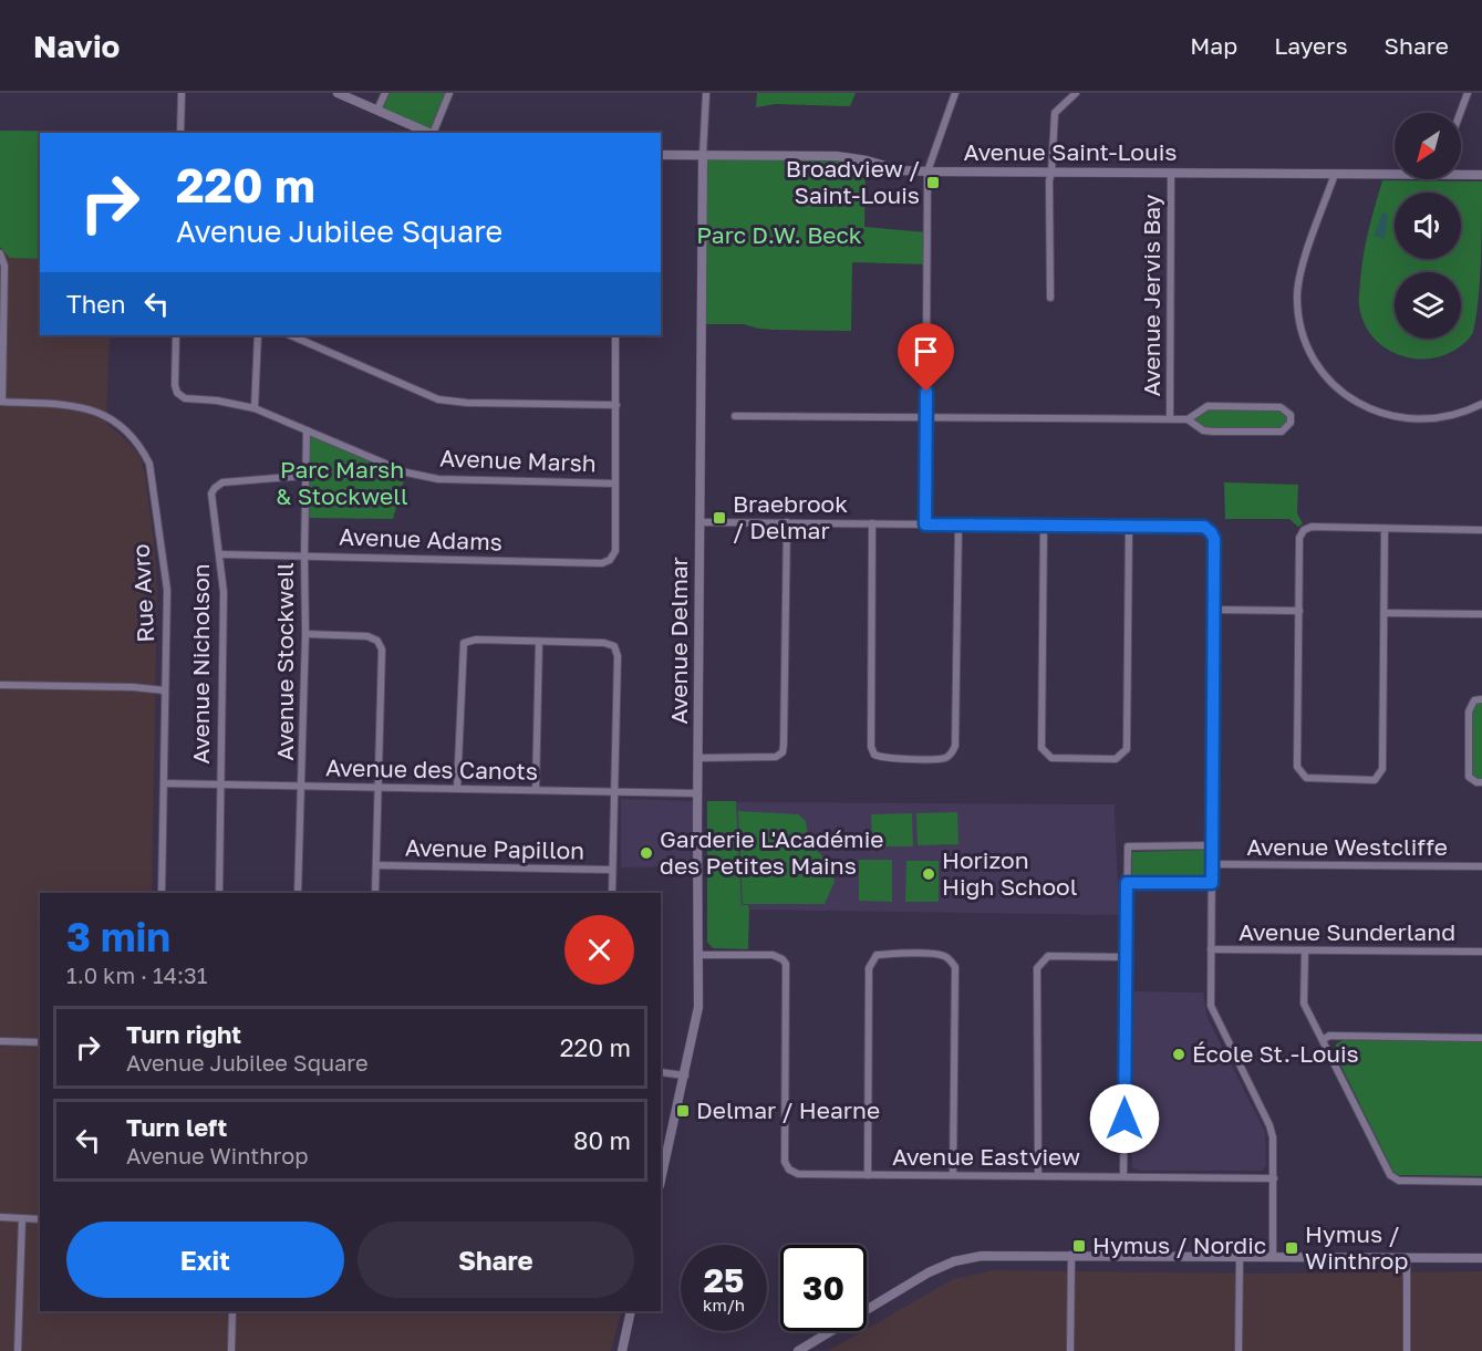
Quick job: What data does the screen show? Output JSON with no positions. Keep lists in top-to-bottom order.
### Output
{
  "streets": {
    "street": [
      "Avenue Saint-Louis",
      "Avenue Jervis Bay",
      "Avenue Marsh",
      "Avenue Adams",
      "Rue Avro",
      "Avenue Delmar",
      "Avenue Stockwell",
      "Avenue Nicholson",
      "Avenue des Canots",
      "Avenue Westcliffe",
      "Avenue Papillon",
      "Avenue Sunderland",
      "Avenue Eastview"
    ]
  },
  "crossings": [
    ["Avenue Saint-Louis", "Avenue Jervis Bay"],
    ["Avenue Saint-Louis", "Avenue Delmar"],
    ["Avenue Marsh", "Avenue Adams"],
    ["Avenue Marsh", "Avenue Stockwell"],
    ["Avenue Adams", "Avenue Stockwell"],
    ["Avenue Adams", "Avenue Nicholson"],
    ["Rue Avro", "Avenue des Canots"],
    ["Avenue Delmar", "Avenue des Canots"],
    ["Avenue Delmar", "Avenue Eastview"],
    ["Avenue Stockwell", "Avenue Nicholson"],
    ["Avenue Stockwell", "Avenue des Canots"],
    ["Avenue Nicholson", "Avenue des Canots"]
  ],
  "parks": ["Parc D.W. Beck", "Parc Marsh & Stockwell"],
  "places": {
    "transit": [
      "Broadview / Saint-Louis",
      "Braebrook / Delmar",
      "Delmar / Hearne",
      "Hymus / Nordic",
      "Hymus / Winthrop"
    ],
    "other": ["Garderie L'Académie des Petites Mains", "Horizon High School", "École St.-Louis"]
  },
  "north": "bottom left",
  "page": {
    "header": "Navio",
    "nav": ["Map", "Layers", "Share"],
    "turn": ["220 m", "Avenue Jubilee Square"],
    "then": "Then",
    "heading": ["3 min", "1.0 km · 14:31"],
    "list": [
      {
        "name": "Turn right",
        "note": "Avenue Jubilee Square",
        "value": "220 m"
      },
      {
        "name": "Turn left",
        "note": "Avenue Winthrop",
        "value": "80 m"
      }
    ],
    "buttons": ["Exit", "Share"],
    "speed": "25 km/h",
    "limit": "30"
  }
}
